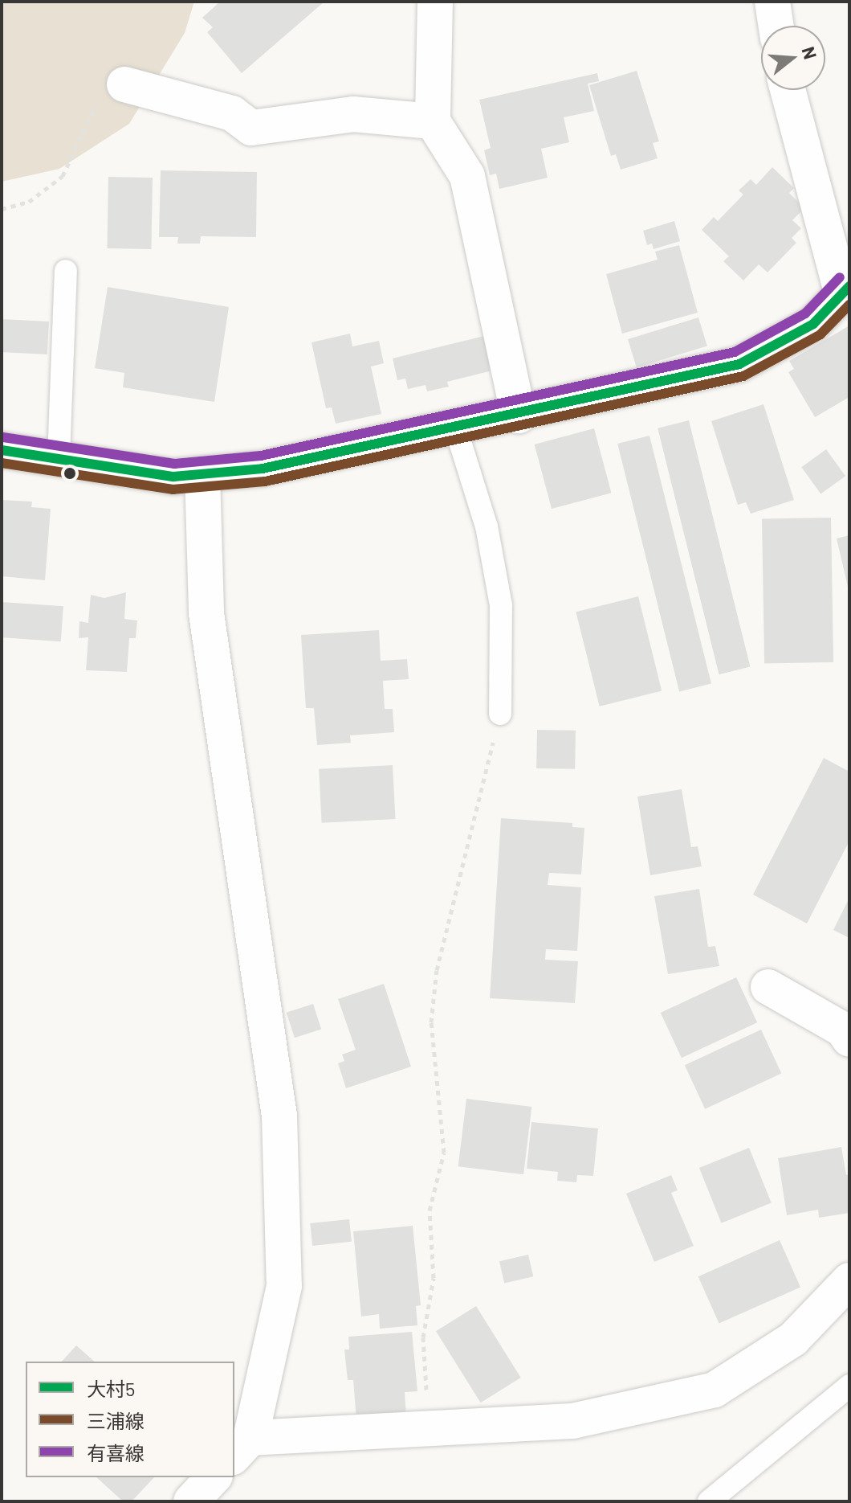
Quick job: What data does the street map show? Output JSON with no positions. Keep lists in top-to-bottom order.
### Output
{
  "lines": ["transit line 有喜線", "transit line 大村5", "transit line 三浦線"],
  "legend": ["大村5", "三浦線", "有喜線"],
  "north": "right"
}
